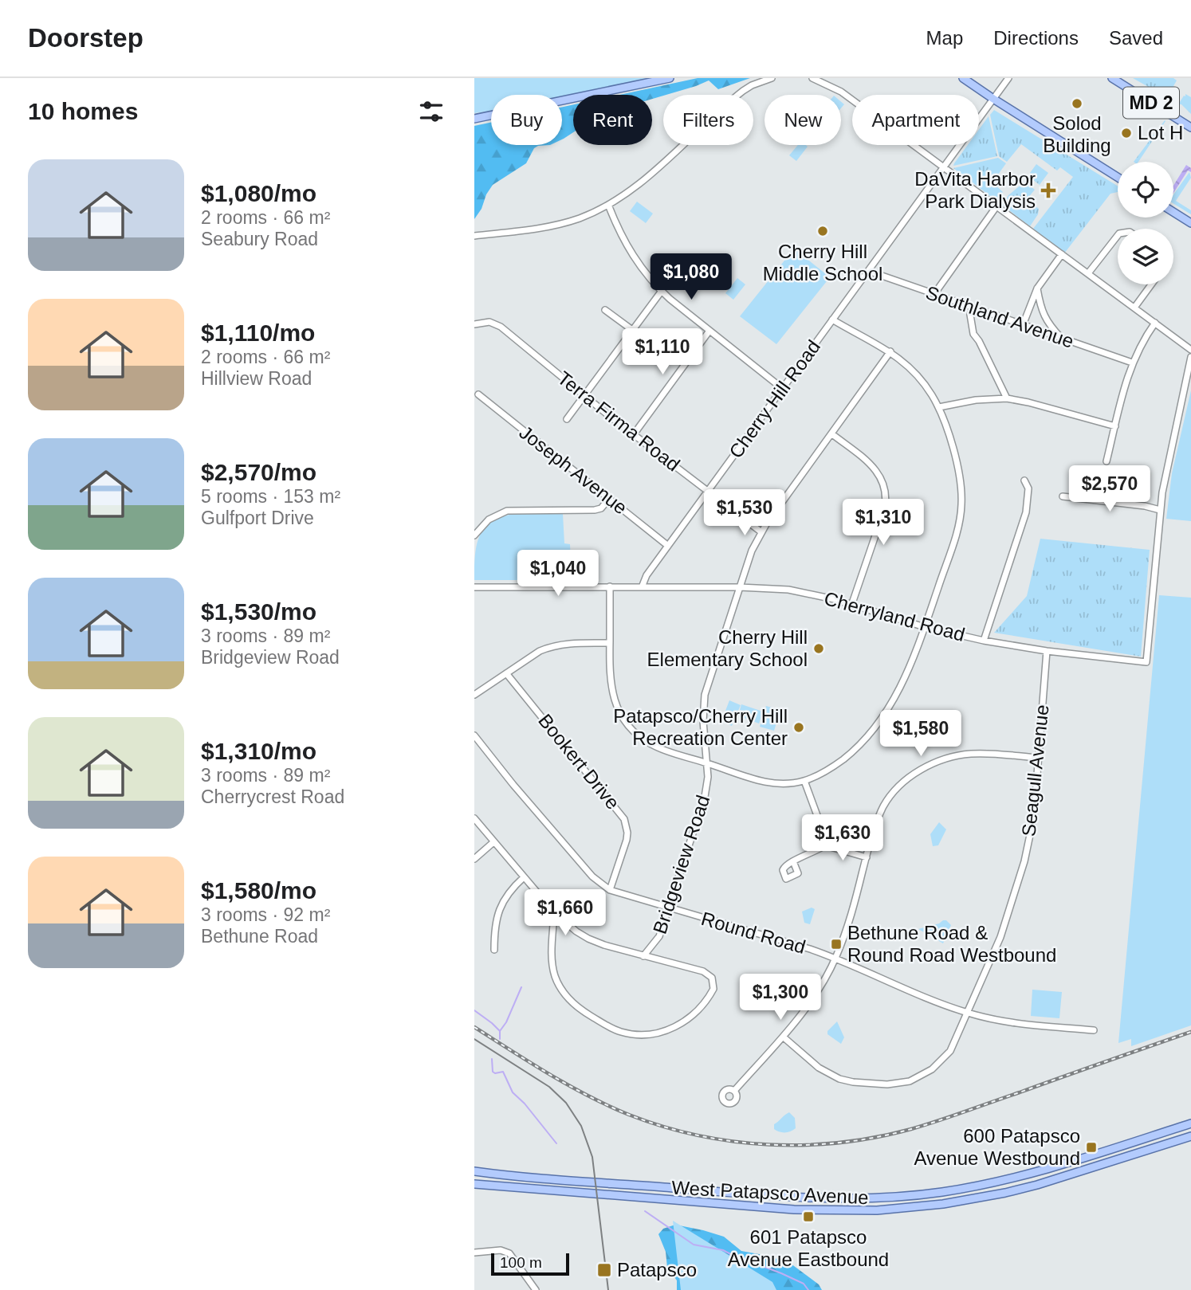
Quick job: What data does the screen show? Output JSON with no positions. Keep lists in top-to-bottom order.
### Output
{
  "streets": {
    "main road": ["MD 2", "West Patapsco Avenue"],
    "street": [
      "Southland Avenue",
      "Cherry Hill Road",
      "Terra Firma Road",
      "Joseph Avenue",
      "Cherryland Road",
      "Bookert Drive",
      "Seagull Avenue",
      "Bridgeview Road",
      "Round Road"
    ]
  },
  "crossings": [
    ["Southland Avenue", "Cherry Hill Road"],
    ["Cherry Hill Road", "Terra Firma Road"],
    ["Cherry Hill Road", "Joseph Avenue"],
    ["Cherry Hill Road", "Cherryland Road"],
    ["Terra Firma Road", "Bridgeview Road"],
    ["Cherryland Road", "Seagull Avenue"],
    ["Cherryland Road", "Bridgeview Road"],
    ["Bookert Drive", "Round Road"],
    ["Seagull Avenue", "Round Road"],
    ["Bridgeview Road", "Round Road"]
  ],
  "places": {
    "other": [
      "Solod Building",
      "Lot H",
      "Cherry Hill Middle School",
      "Cherry Hill Elementary School",
      "Patapsco/Cherry Hill Recreation Center"
    ],
    "health": ["DaVita Harbor Park Dialysis"],
    "transit": [
      "Bethune Road & Round Road Westbound",
      "600 Patapsco Avenue Westbound",
      "601 Patapsco Avenue Eastbound",
      "Patapsco"
    ]
  },
  "scale_bar": "100 m",
  "page": {
    "header": "Doorstep",
    "nav": ["Map", "Directions", "Saved"],
    "heading": "10 homes",
    "chip": [
      "Buy",
      "Rent",
      "Filters",
      "New",
      "Apartment"
    ],
    "list": [
      {
        "name": "$1,080/mo",
        "note": "2 rooms · 66 m² · Seabury Road"
      },
      {
        "name": "$1,110/mo",
        "note": "2 rooms · 66 m² · Hillview Road"
      },
      {
        "name": "$2,570/mo",
        "note": "5 rooms · 153 m² · Gulfport Drive"
      },
      {
        "name": "$1,530/mo",
        "note": "3 rooms · 89 m² · Bridgeview Road"
      },
      {
        "name": "$1,310/mo",
        "note": "3 rooms · 89 m² · Cherrycrest Road"
      },
      {
        "name": "$1,580/mo",
        "note": "3 rooms · 92 m² · Bethune Road"
      }
    ],
    "price": [
      "$1,080",
      "$1,110",
      "$2,570",
      "$1,530",
      "$1,310",
      "$1,040",
      "$1,580",
      "$1,630",
      "$1,660",
      "$1,300"
    ],
    "scale": "100 m"
  }
}
